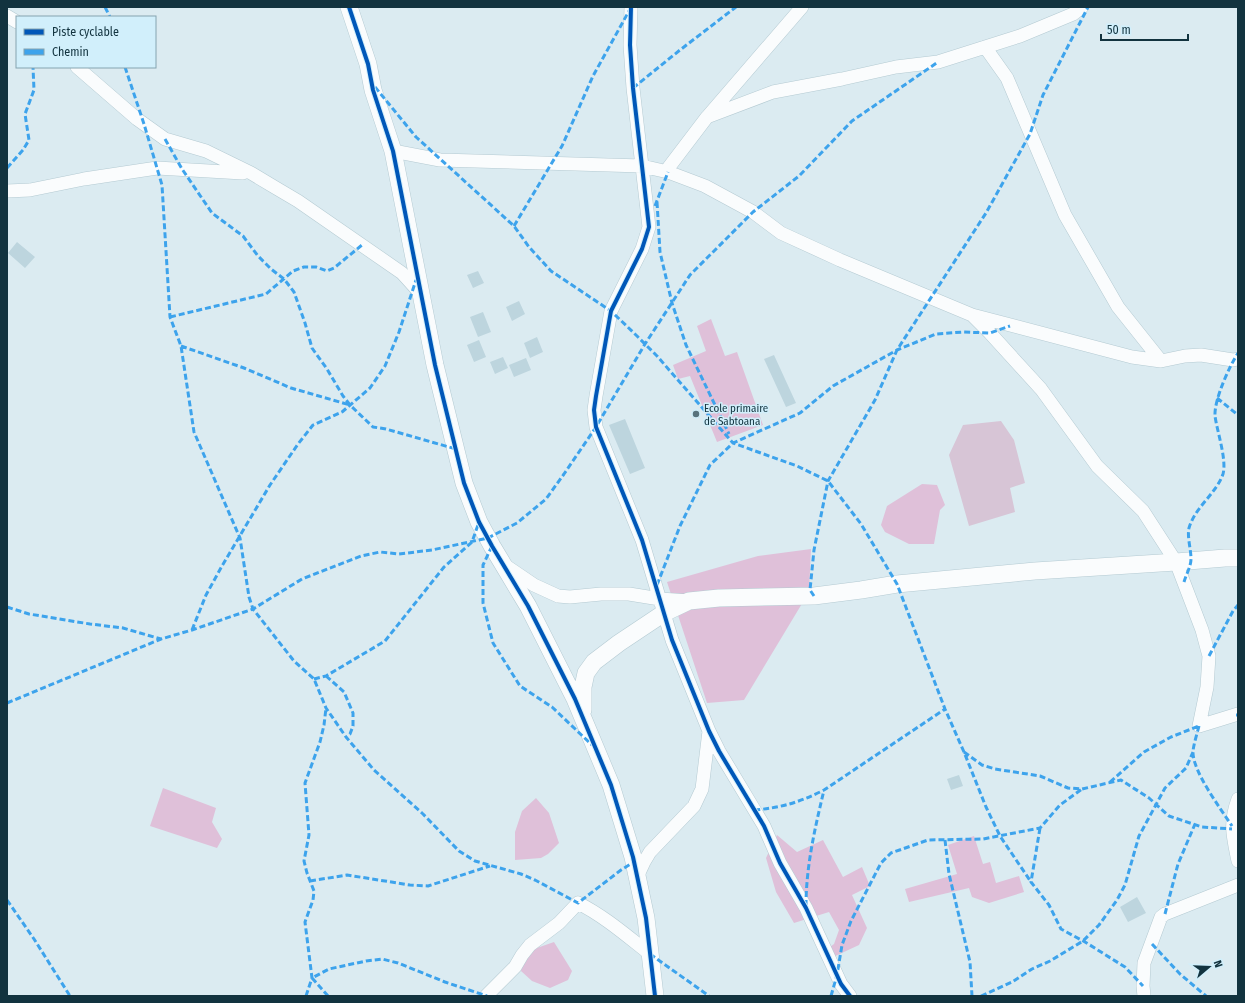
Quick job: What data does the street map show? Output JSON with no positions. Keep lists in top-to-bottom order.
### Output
{
  "places": ["Ecole primaire de Sabtoana"],
  "legend": ["Piste cyclable", "Chemin"],
  "scale_bar": "50 m",
  "north": "right"
}
